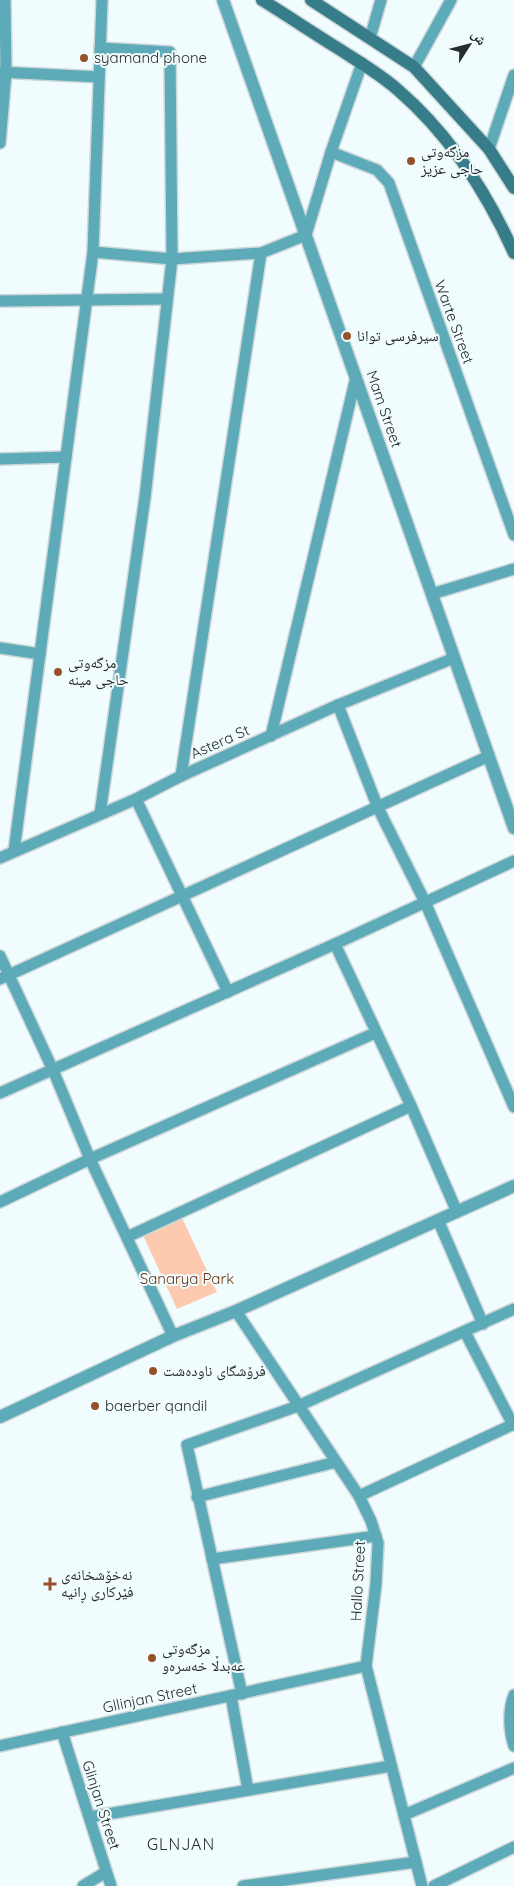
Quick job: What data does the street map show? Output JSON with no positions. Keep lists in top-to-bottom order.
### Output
{
  "streets": {
    "street": [
      "Warte Street",
      "Mam Street",
      "Astera St",
      "Hallo Street",
      "Gllinjan Street",
      "Glinjan Street"
    ]
  },
  "crossings": [
    ["Mam Street", "Astera St"],
    ["Hallo Street", "Gllinjan Street"],
    ["Gllinjan Street", "Glinjan Street"]
  ],
  "districts": ["GLNJAN"],
  "parks": ["Sanarya Park"],
  "places": {
    "other": [
      "syamand phone",
      "مزگەوتی حاجی عزیز",
      "سيرفرسى توانا",
      "مزگەوتی حاجی مینە",
      "فرۆشگای ناوده‌شت",
      "baerber qandil",
      "مزگەوتی عەبدڵا خەسرەو"
    ],
    "health": ["نەخۆشخانەی فێرکاری ڕانیە"]
  },
  "north": "top right"
}
